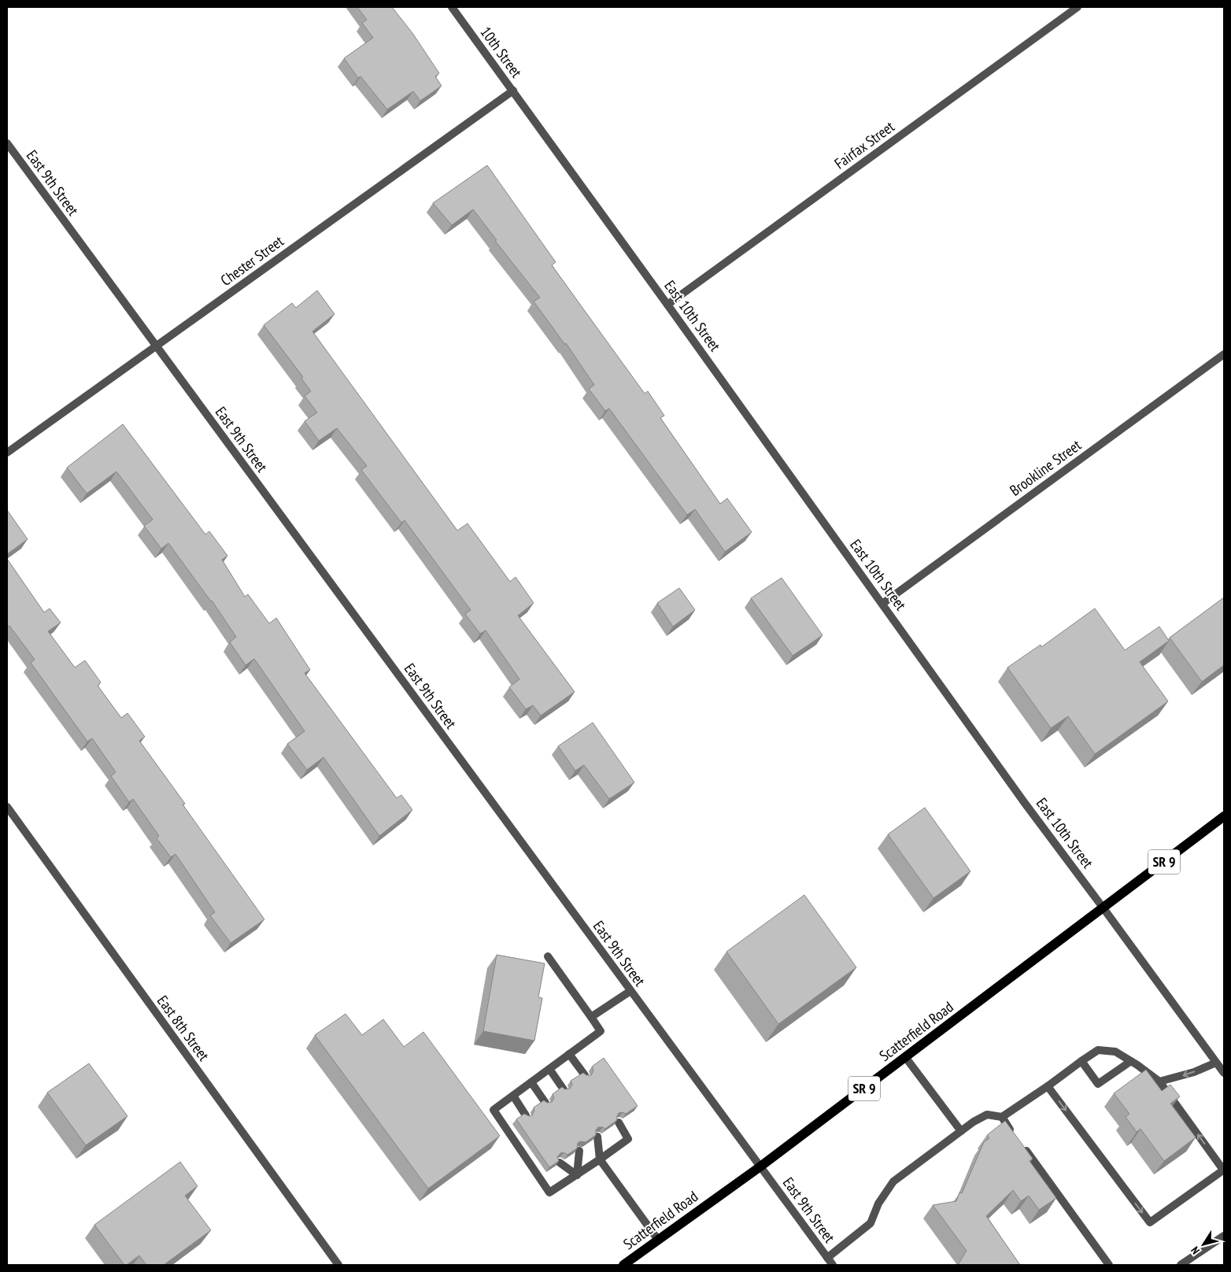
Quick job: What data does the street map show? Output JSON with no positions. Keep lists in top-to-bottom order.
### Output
{
  "streets": {
    "main road": ["SR 9", "Scatterfield Road"],
    "street": [
      "10th Street",
      "Fairfax Street",
      "East 9th Street",
      "Chester Street",
      "East 10th Street",
      "Brookline Street",
      "East 8th Street"
    ]
  },
  "crossings": [
    ["10th Street", "Chester Street"],
    ["10th Street", "East 10th Street"],
    ["Fairfax Street", "East 10th Street"],
    ["East 9th Street", "Chester Street"],
    ["East 9th Street", "Scatterfield Road"],
    ["Chester Street", "East 10th Street"],
    ["East 10th Street", "Brookline Street"],
    ["East 10th Street", "Scatterfield Road"]
  ],
  "north": "bottom left"
}
